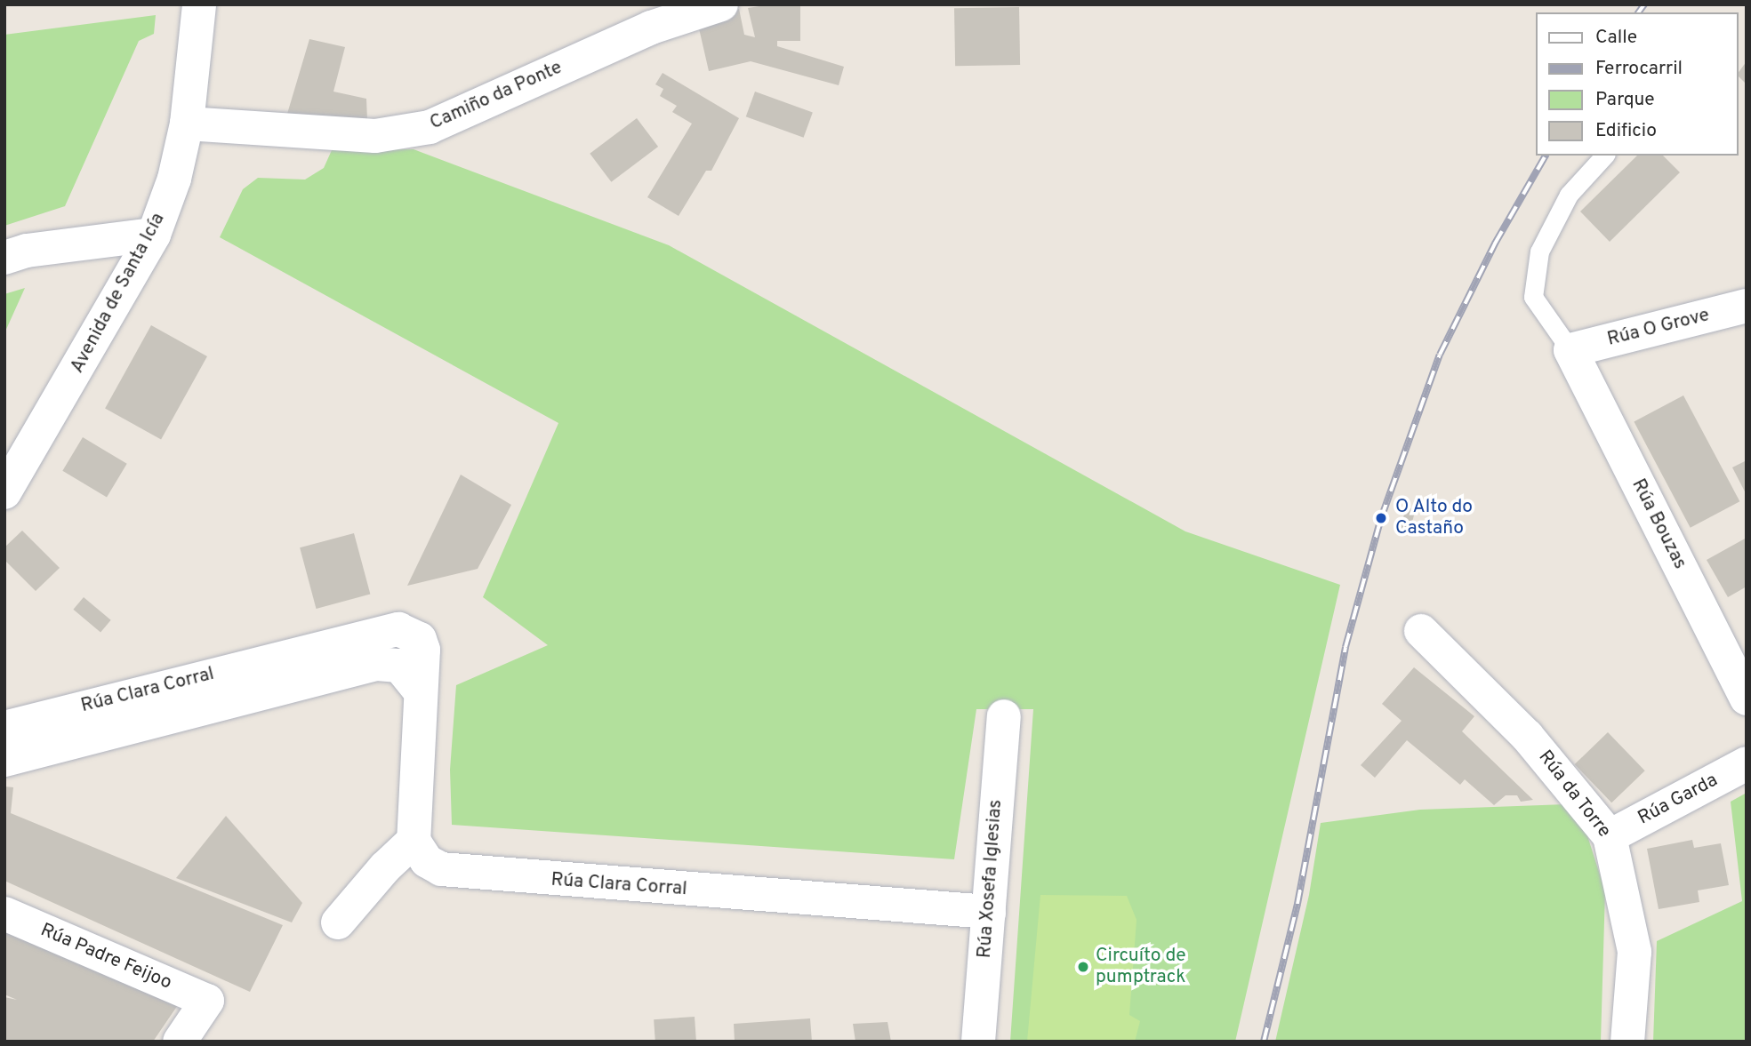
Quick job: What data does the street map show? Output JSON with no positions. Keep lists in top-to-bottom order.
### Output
{
  "streets": {
    "street": [
      "Camiño da Ponte",
      "Avenida de Santa Icía",
      "Rúa O Grove",
      "Rúa Bouzas",
      "Rúa Clara Corral",
      "Rúa da Torre",
      "Rúa Garda",
      "Rúa Xosefa Iglesias",
      "Rúa Padre Feijoo"
    ]
  },
  "crossings": [
    ["Camiño da Ponte", "Avenida de Santa Icía"],
    ["Rúa O Grove", "Rúa Bouzas"],
    ["Rúa Clara Corral", "Rúa Xosefa Iglesias"],
    ["Rúa da Torre", "Rúa Garda"]
  ],
  "places": ["O Alto do Castaño", "Circuíto de pumptrack"],
  "legend": [
    "Calle",
    "Ferrocarril",
    "Parque",
    "Edificio"
  ]
}
